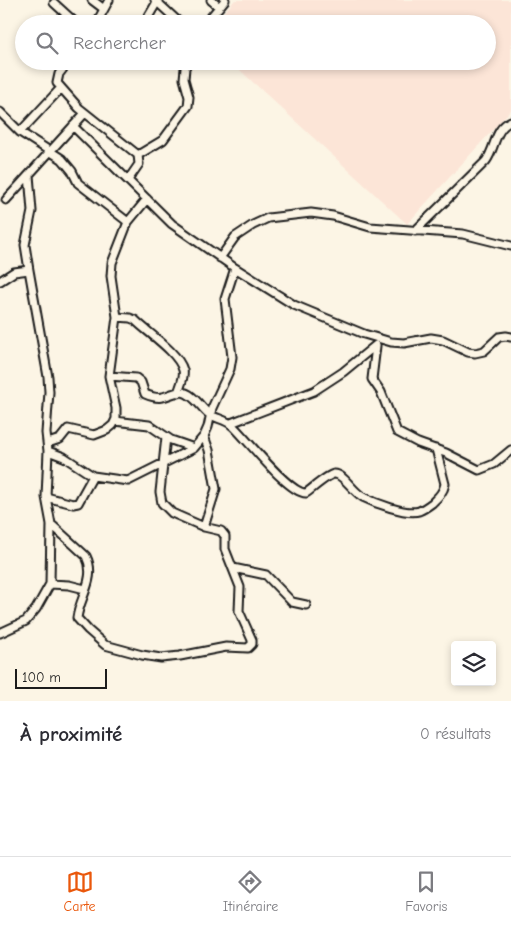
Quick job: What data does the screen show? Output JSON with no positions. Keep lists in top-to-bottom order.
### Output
{
  "scale_bar": "100 m",
  "page": {
    "search": "Rechercher",
    "scale": "100 m",
    "heading": ["À proximité", "0 résultats"],
    "nav": ["Carte", "Itinéraire", "Favoris"]
  }
}
